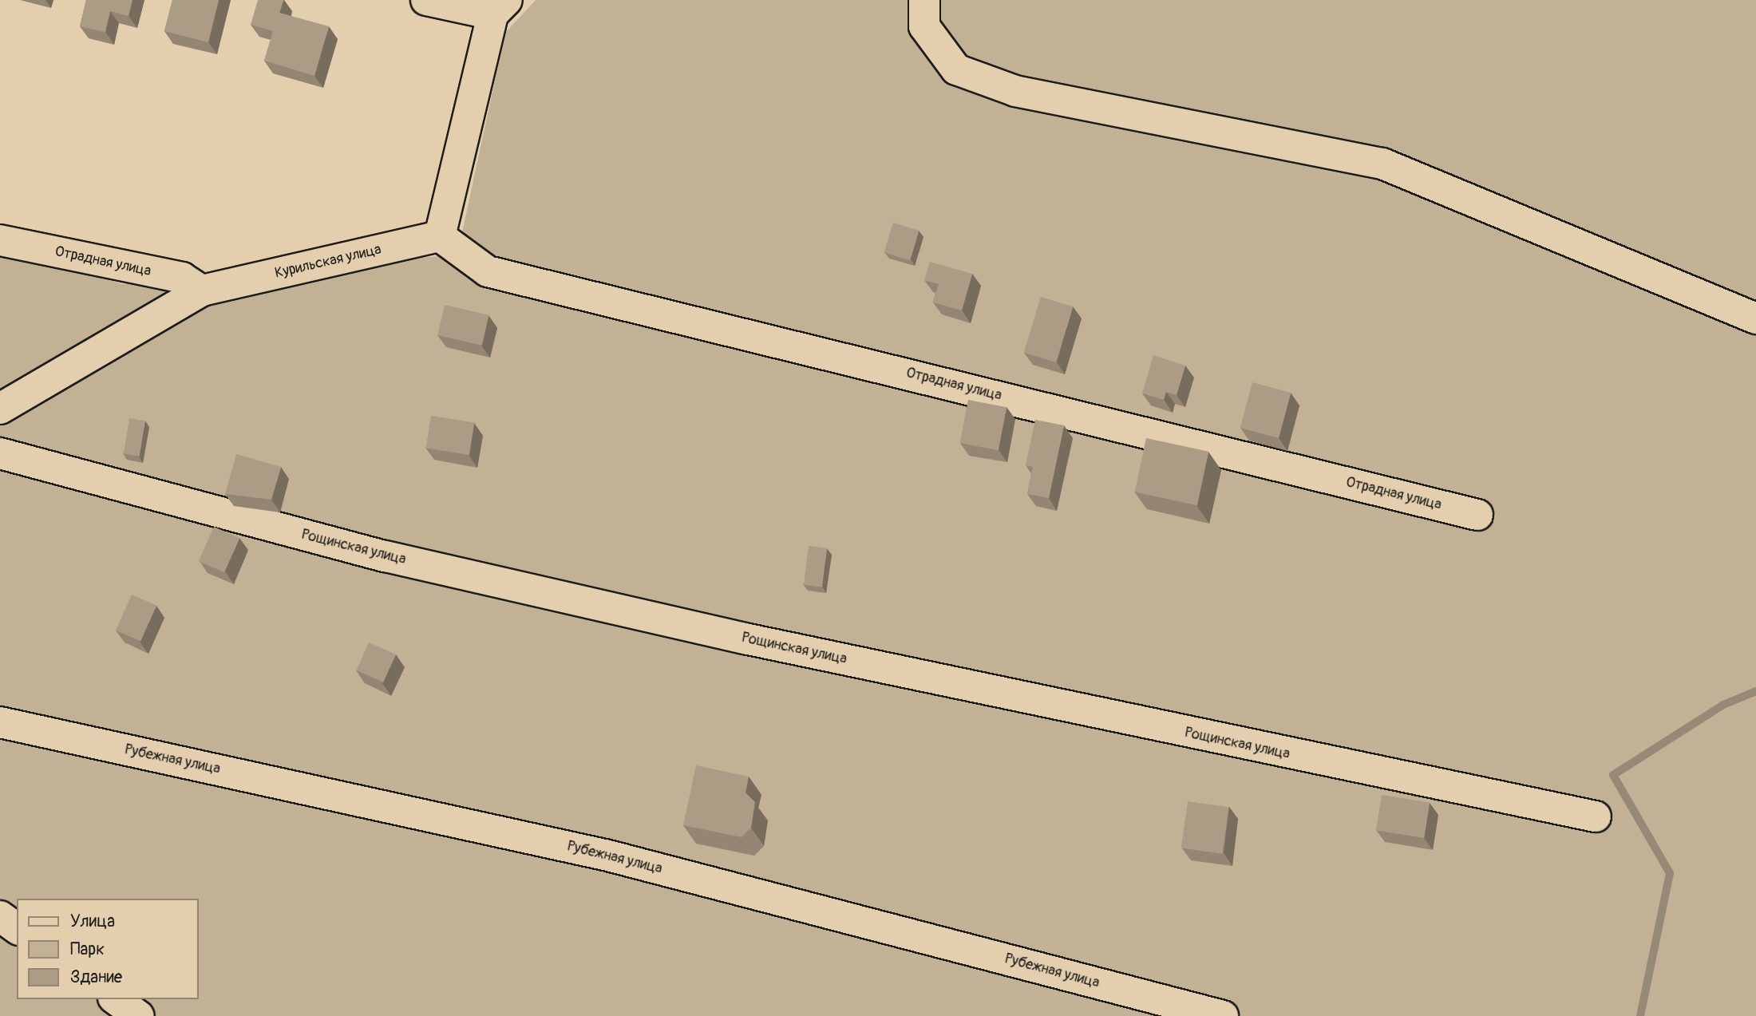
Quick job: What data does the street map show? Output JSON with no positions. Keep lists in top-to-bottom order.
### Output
{
  "streets": {
    "street": [
      "Отрадная улица",
      "Курильская улица",
      "Рощинская улица",
      "Рубежная улица"
    ]
  },
  "crossings": [
    ["Отрадная улица", "Курильская улица"]
  ],
  "legend": ["Улица", "Парк", "Здание"]
}
